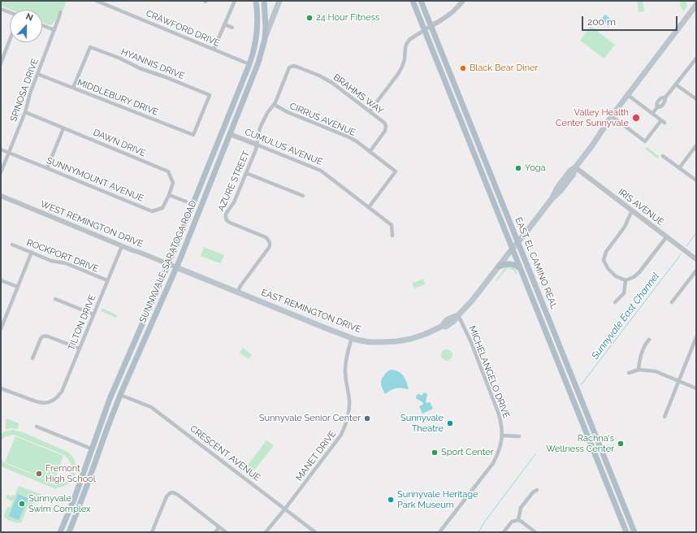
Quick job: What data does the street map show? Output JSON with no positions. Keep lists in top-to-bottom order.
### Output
{
  "streets": {
    "main road": ["SUNNYVALE-SARATOGA ROAD", "EAST EL CAMINO REAL", "EAST REMINGTON DRIVE"],
    "street": [
      "CRAWFORD DRIVE",
      "HYANNIS DRIVE",
      "SPINOSA DRIVE",
      "BRAHMS WAY",
      "MIDDLEBURY DRIVE",
      "CIRRUS AVENUE",
      "DAWN DRIVE",
      "CUMULUS AVENUE",
      "SUNNYMOUNT AVENUE",
      "AZURE STREET",
      "IRIS AVENUE",
      "WEST REMINGTON DRIVE",
      "ROCKPORT DRIVE",
      "TILTON DRIVE",
      "MICHELANGELO DRIVE",
      "CRESCENT AVENUE",
      "MANET DRIVE"
    ]
  },
  "crossings": [
    ["HYANNIS DRIVE", "MIDDLEBURY DRIVE"],
    ["SPINOSA DRIVE", "MIDDLEBURY DRIVE"],
    ["SPINOSA DRIVE", "DAWN DRIVE"],
    ["SPINOSA DRIVE", "SUNNYMOUNT AVENUE"],
    ["BRAHMS WAY", "CIRRUS AVENUE"],
    ["BRAHMS WAY", "AZURE STREET"],
    ["CIRRUS AVENUE", "CUMULUS AVENUE"],
    ["CIRRUS AVENUE", "AZURE STREET"],
    ["DAWN DRIVE", "SUNNYMOUNT AVENUE"],
    ["CUMULUS AVENUE", "AZURE STREET"],
    ["CUMULUS AVENUE", "SUNNYVALE-SARATOGA ROAD"],
    ["AZURE STREET", "EAST REMINGTON DRIVE"],
    ["IRIS AVENUE", "EAST REMINGTON DRIVE"],
    ["WEST REMINGTON DRIVE", "SUNNYVALE-SARATOGA ROAD"],
    ["WEST REMINGTON DRIVE", "EAST REMINGTON DRIVE"],
    ["WEST REMINGTON DRIVE", "TILTON DRIVE"],
    ["ROCKPORT DRIVE", "TILTON DRIVE"],
    ["SUNNYVALE-SARATOGA ROAD", "EAST REMINGTON DRIVE"],
    ["SUNNYVALE-SARATOGA ROAD", "CRESCENT AVENUE"],
    ["EAST EL CAMINO REAL", "EAST REMINGTON DRIVE"],
    ["EAST REMINGTON DRIVE", "MICHELANGELO DRIVE"],
    ["EAST REMINGTON DRIVE", "MANET DRIVE"],
    ["CRESCENT AVENUE", "MANET DRIVE"]
  ],
  "water": ["Sunnyvale East Channel"],
  "places": [
    "24 Hour Fitness",
    "Black Bear Diner",
    "Valley Health Center Sunnyvale",
    "Yoga",
    "Sunnyvale Senior Center",
    "Sunnyvale Theatre",
    "Rachna's Wellness Center",
    "Sport Center",
    "Fremont High School",
    "Sunnyvale Heritage Park Museum",
    "Sunnyvale Swim Complex"
  ],
  "scale_bar": "200 m",
  "north": "top"
}
